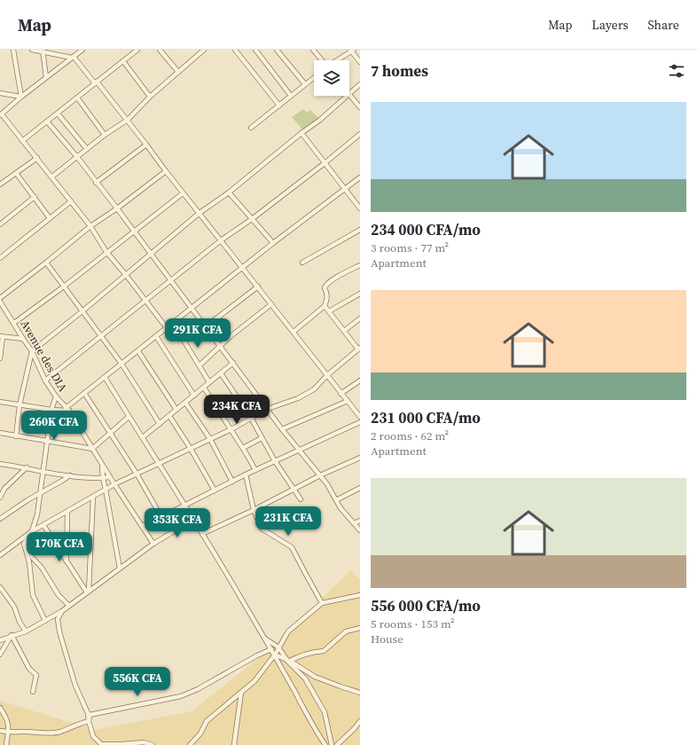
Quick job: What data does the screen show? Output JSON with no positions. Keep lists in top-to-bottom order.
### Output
{
  "streets": {
    "street": ["Avenue des DIA"]
  },
  "page": {
    "header": "Map",
    "nav": ["Map", "Layers", "Share"],
    "heading": "7 homes",
    "list": [
      {
        "name": "234 000 CFA/mo",
        "note": "3 rooms · 77 m² · Apartment"
      },
      {
        "name": "231 000 CFA/mo",
        "note": "2 rooms · 62 m² · Apartment"
      },
      {
        "name": "556 000 CFA/mo",
        "note": "5 rooms · 153 m² · House"
      }
    ],
    "price": [
      "291K CFA",
      "234K CFA",
      "260K CFA",
      "231K CFA",
      "353K CFA",
      "170K CFA",
      "556K CFA"
    ]
  }
}
